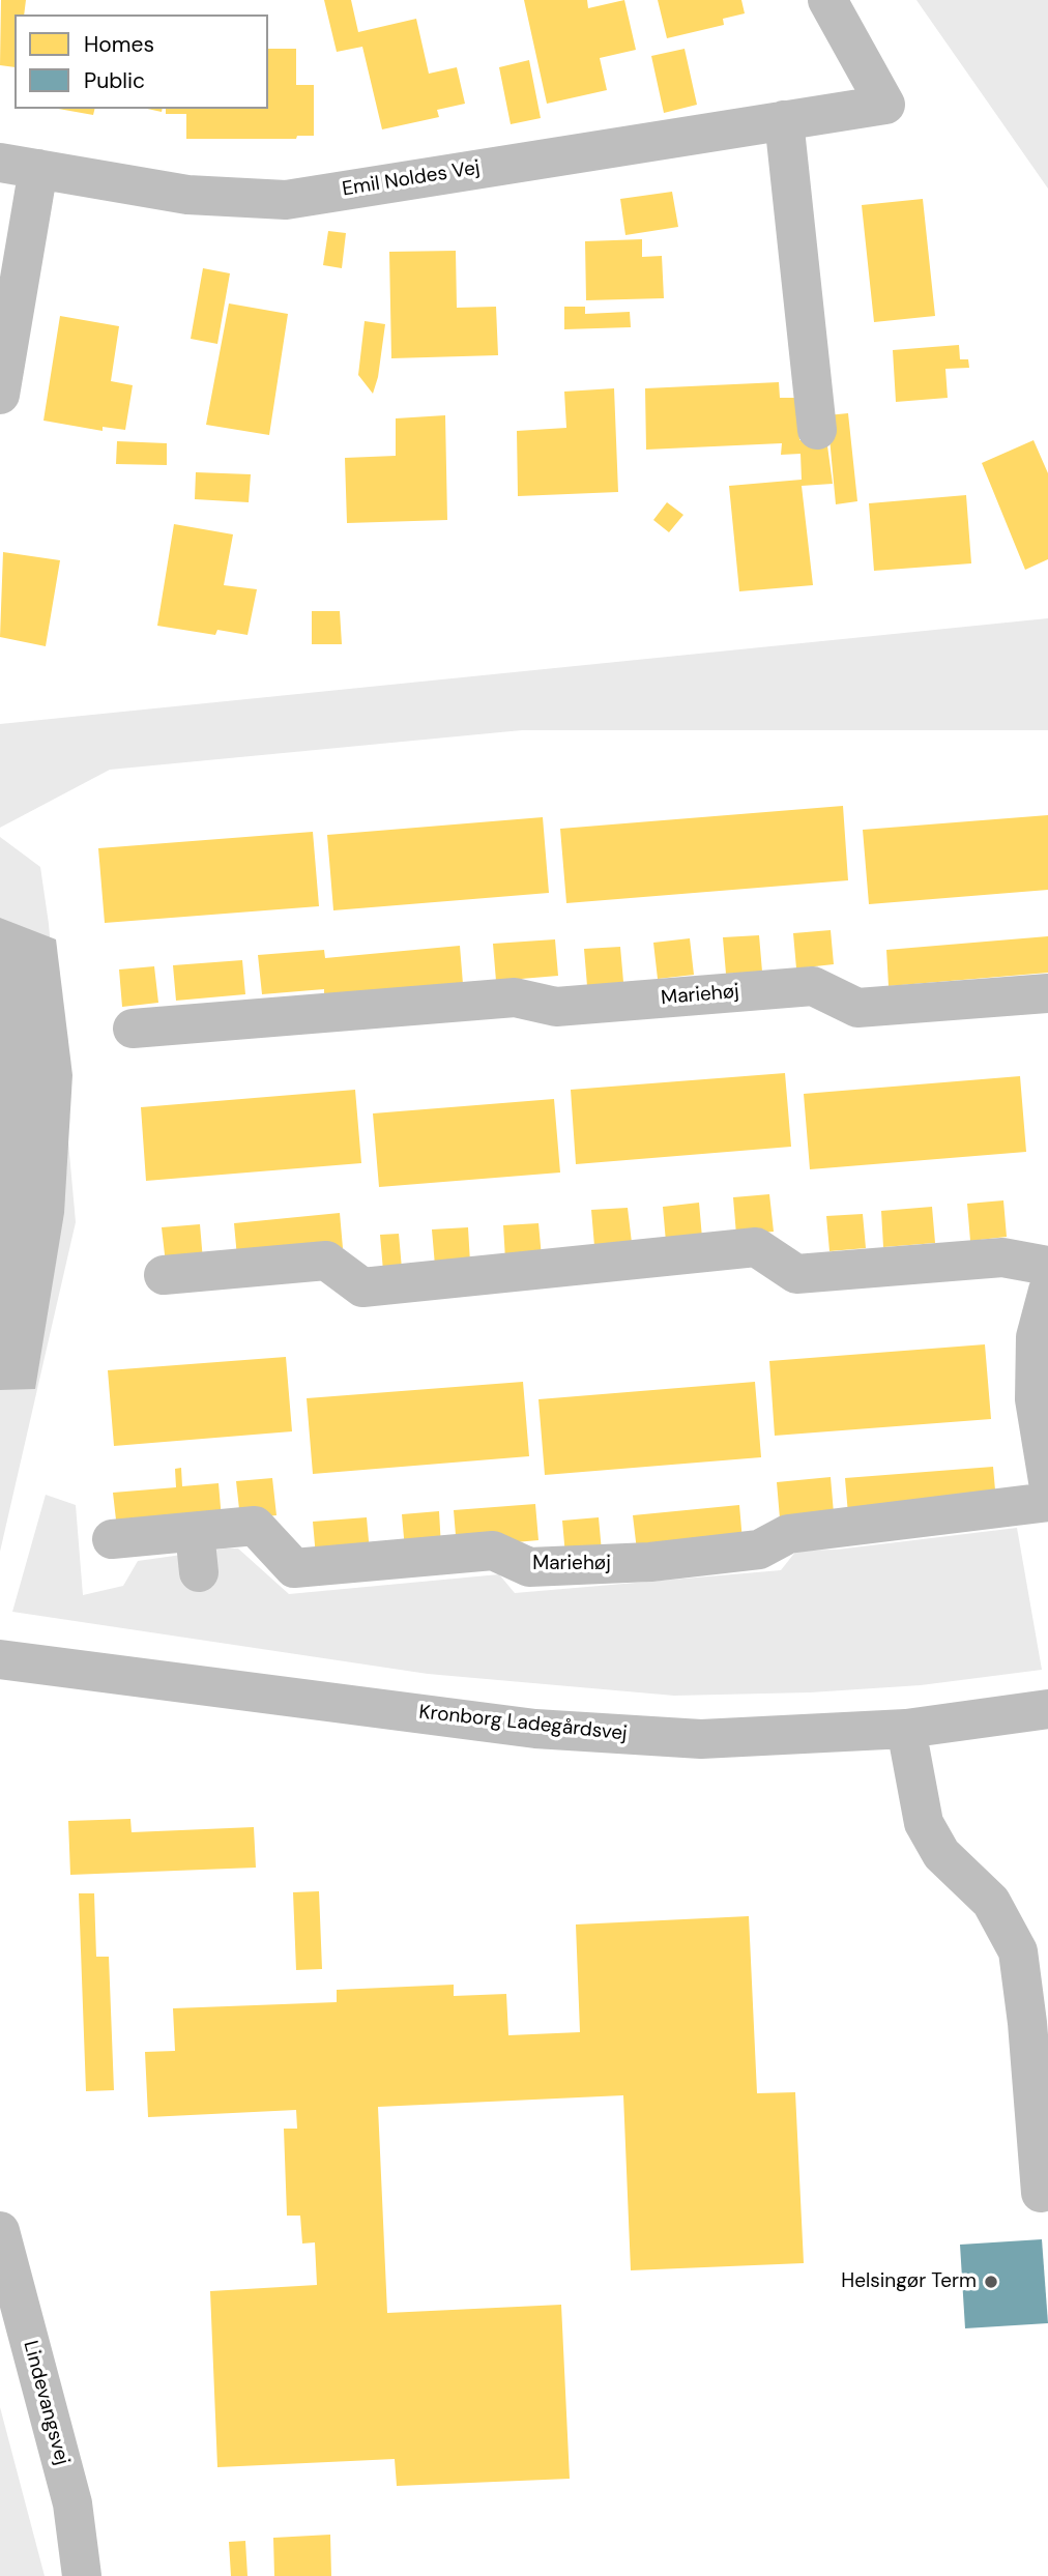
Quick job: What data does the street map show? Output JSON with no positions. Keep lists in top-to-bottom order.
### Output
{
  "streets": {
    "street": [
      "Emil Noldes Vej",
      "Mariehøj",
      "Kronborg Ladegårdsvej",
      "Lindevangsvej"
    ]
  },
  "places": ["Helsingør Term"],
  "legend": ["Homes", "Public"]
}
